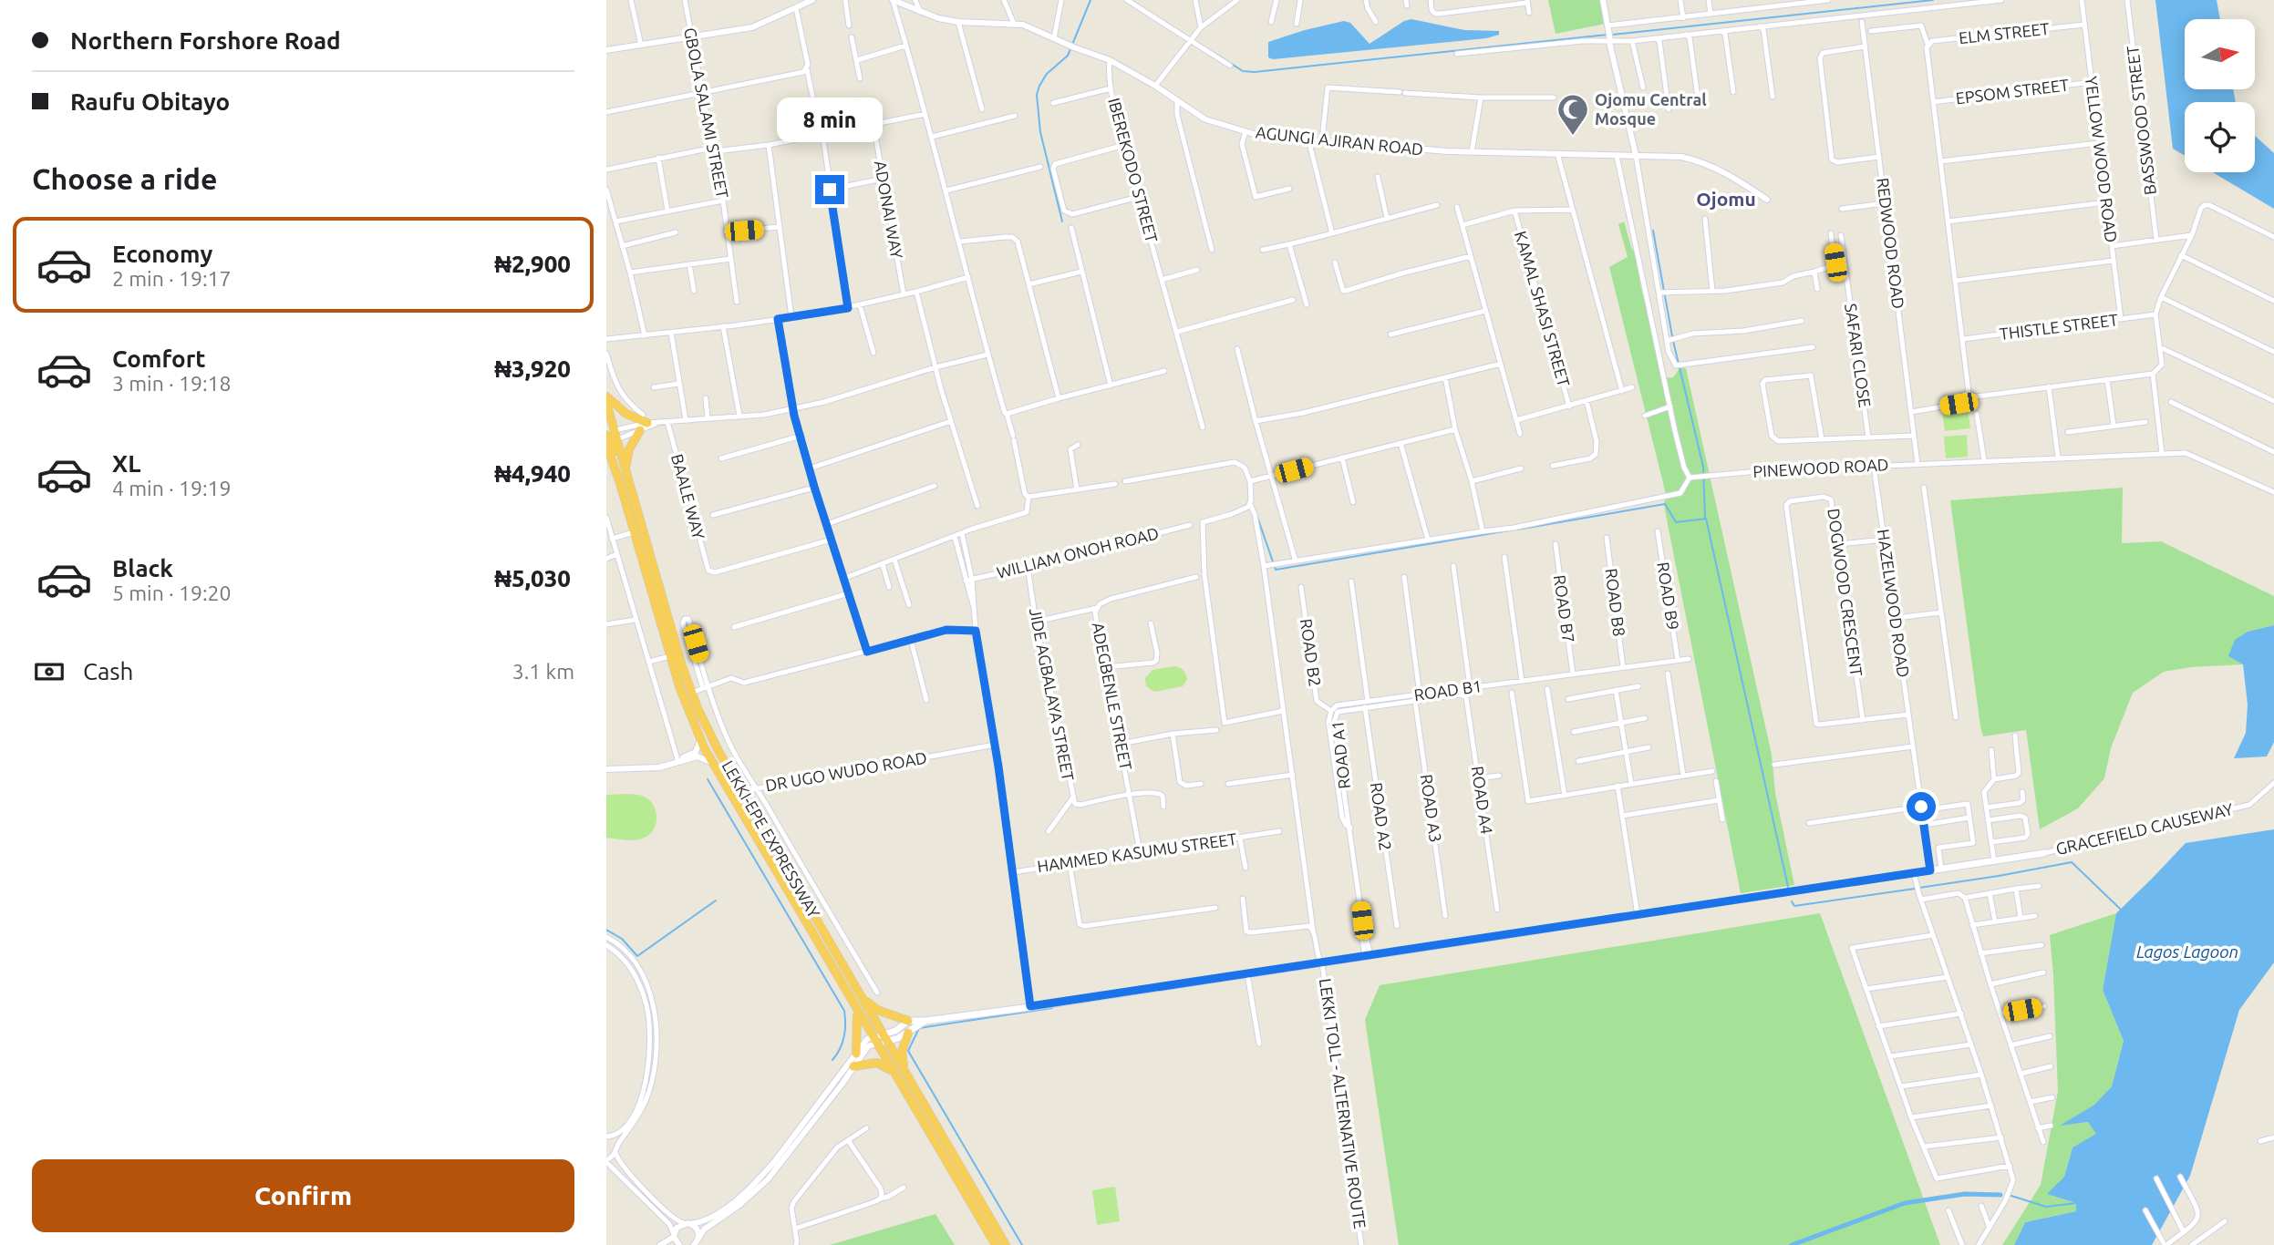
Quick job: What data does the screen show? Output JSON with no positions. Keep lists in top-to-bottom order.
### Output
{
  "streets": {
    "highway": ["LEKKI-EPE EXPRESSWAY"],
    "street": [
      "ELM STREET",
      "EPSOM STREET",
      "GBOLA SALAMI STREET",
      "BASSWOOD STREET",
      "AGUNGI AJIRAN ROAD",
      "YELLOW WOOD ROAD",
      "IBEREKODO STREET",
      "ADONAI WAY",
      "REDWOOD ROAD",
      "KAMAL SHASI STREET",
      "THISTLE STREET",
      "SAFARI CLOSE",
      "PINEWOOD ROAD",
      "BAALE WAY",
      "WILLIAM ONOH ROAD",
      "DOGWOOD CRESCENT",
      "ROAD B9",
      "ROAD B8",
      "HAZELWOOD ROAD",
      "ROAD B7",
      "ROAD B2",
      "ROAD B1",
      "JIDE AGBALAYA STREET",
      "ADEGBENLE STREET",
      "ROAD A1",
      "DR UGO WUDO ROAD",
      "ROAD A4",
      "ROAD A3",
      "ROAD A2",
      "GRACEFIELD CAUSEWAY",
      "HAMMED KASUMU STREET",
      "LEKKI TOLL - ALTERNATIVE ROUTE"
    ]
  },
  "crossings": [
    ["ELM STREET", "YELLOW WOOD ROAD"],
    ["EPSOM STREET", "YELLOW WOOD ROAD"],
    ["AGUNGI AJIRAN ROAD", "IBEREKODO STREET"],
    ["YELLOW WOOD ROAD", "THISTLE STREET"],
    ["REDWOOD ROAD", "PINEWOOD ROAD"],
    ["PINEWOOD ROAD", "HAZELWOOD ROAD"],
    ["WILLIAM ONOH ROAD", "JIDE AGBALAYA STREET"],
    ["ROAD B9", "ROAD B1"],
    ["ROAD B8", "ROAD B1"],
    ["ROAD B7", "ROAD B1"],
    ["ROAD B2", "ROAD B1"],
    ["ROAD B1", "ROAD A1"],
    ["ROAD B1", "ROAD A2"],
    ["JIDE AGBALAYA STREET", "ADEGBENLE STREET"],
    ["ADEGBENLE STREET", "HAMMED KASUMU STREET"],
    ["ROAD A1", "ROAD A4"],
    ["ROAD A1", "ROAD A3"],
    ["ROAD A1", "ROAD A2"]
  ],
  "districts": ["Ojomu"],
  "water": ["Lagos Lagoon"],
  "places": {
    "mosque": ["Ojomu Central Mosque"]
  },
  "north": "right",
  "page": {
    "banner": ["Northern Forshore Road", "Raufu Obitayo"],
    "bubble": "8 min",
    "heading": "Choose a ride",
    "list": [
      {
        "name": "Economy",
        "note": "2 min · 19:17",
        "value": "₦2,900"
      },
      {
        "name": "Comfort",
        "note": "3 min · 19:18",
        "value": "₦3,920"
      },
      {
        "name": "XL",
        "note": "4 min · 19:19",
        "value": "₦4,940"
      },
      {
        "name": "Black",
        "note": "5 min · 19:20",
        "value": "₦5,030"
      }
    ],
    "pay": ["Cash", "3.1 km"],
    "buttons": "Confirm"
  }
}
